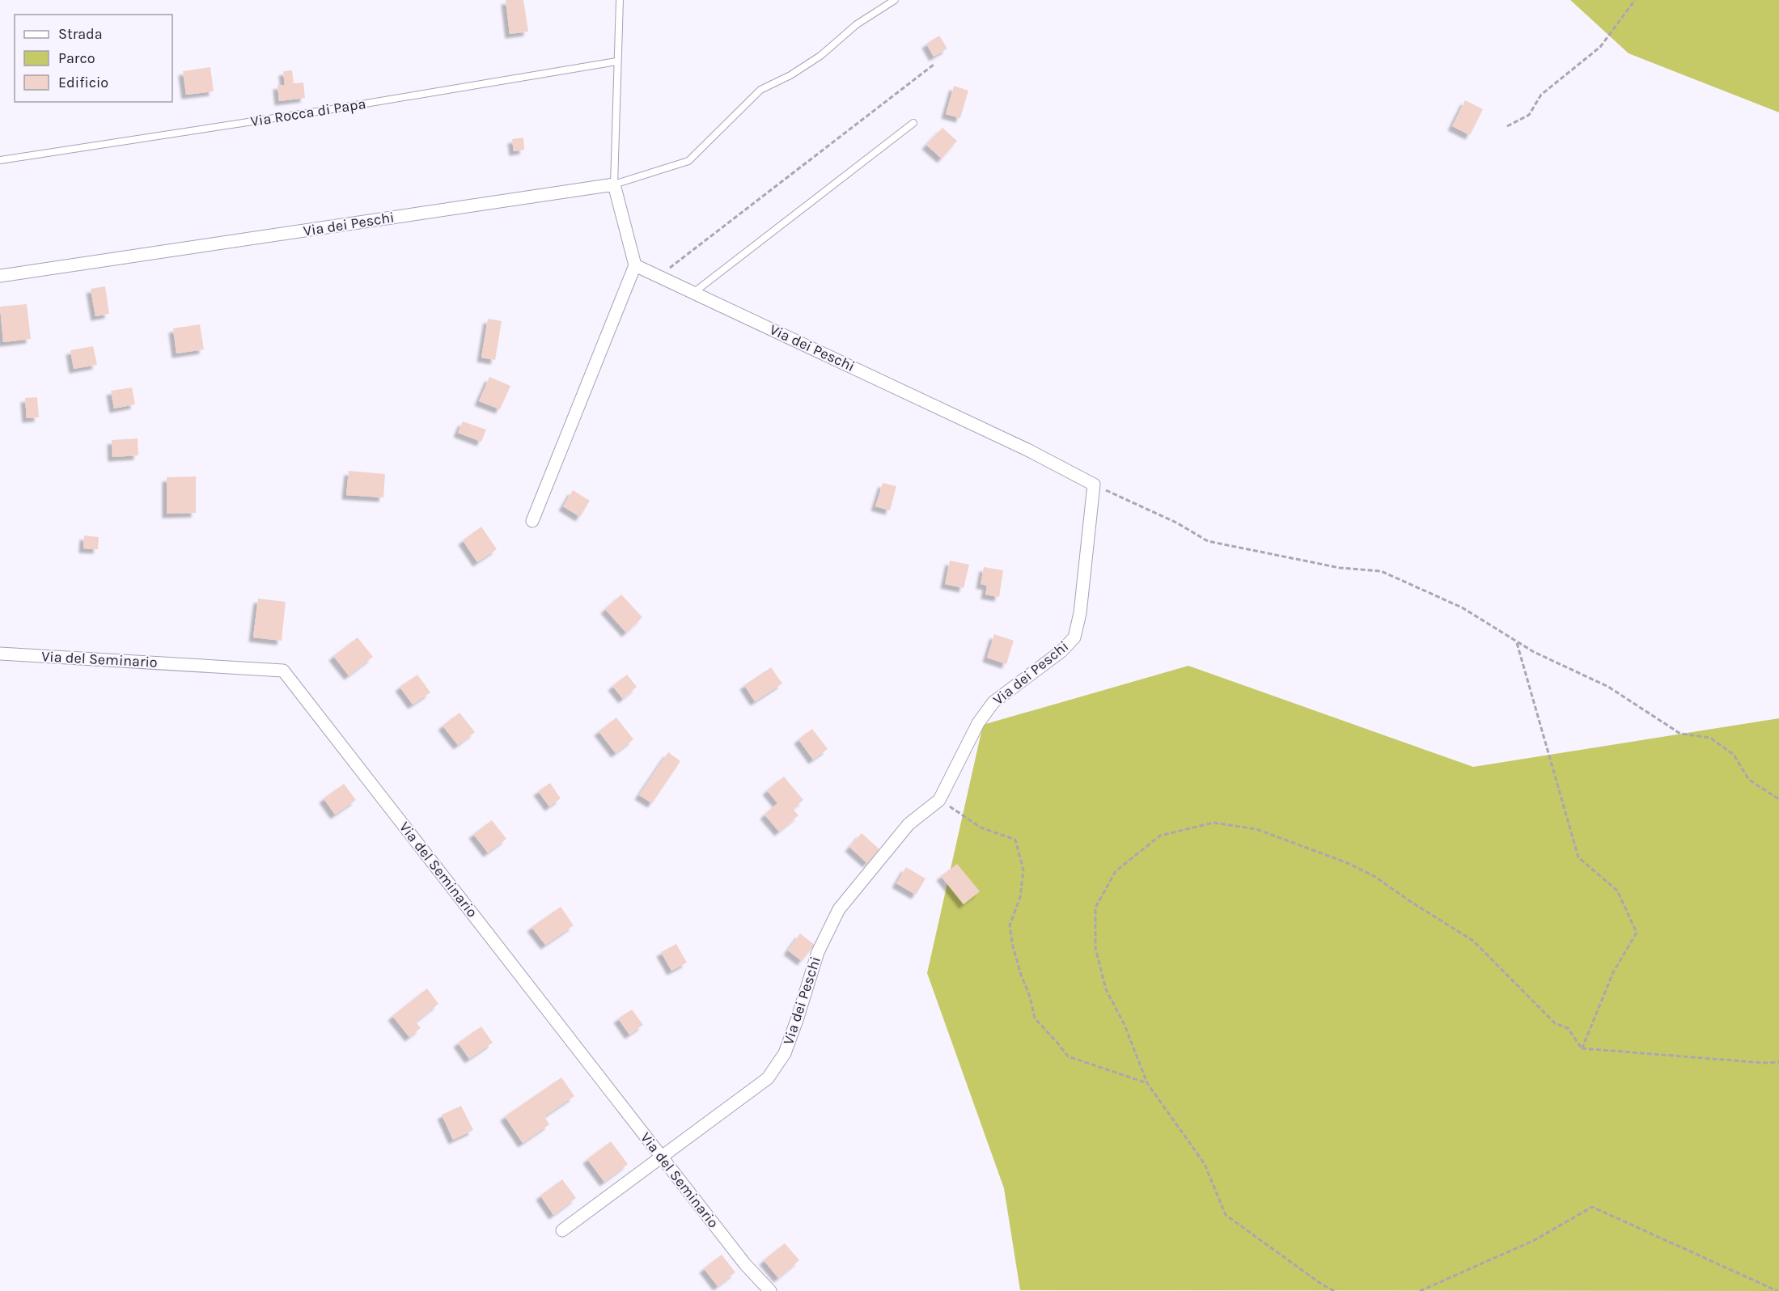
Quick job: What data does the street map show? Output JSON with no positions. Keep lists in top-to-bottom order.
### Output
{
  "streets": {
    "street": ["Via dei Peschi", "Via del Seminario"],
    "lane": ["Via Rocca di Papa"]
  },
  "crossings": [
    ["Via dei Peschi", "Via del Seminario"]
  ],
  "legend": ["Strada", "Parco", "Edificio"]
}
